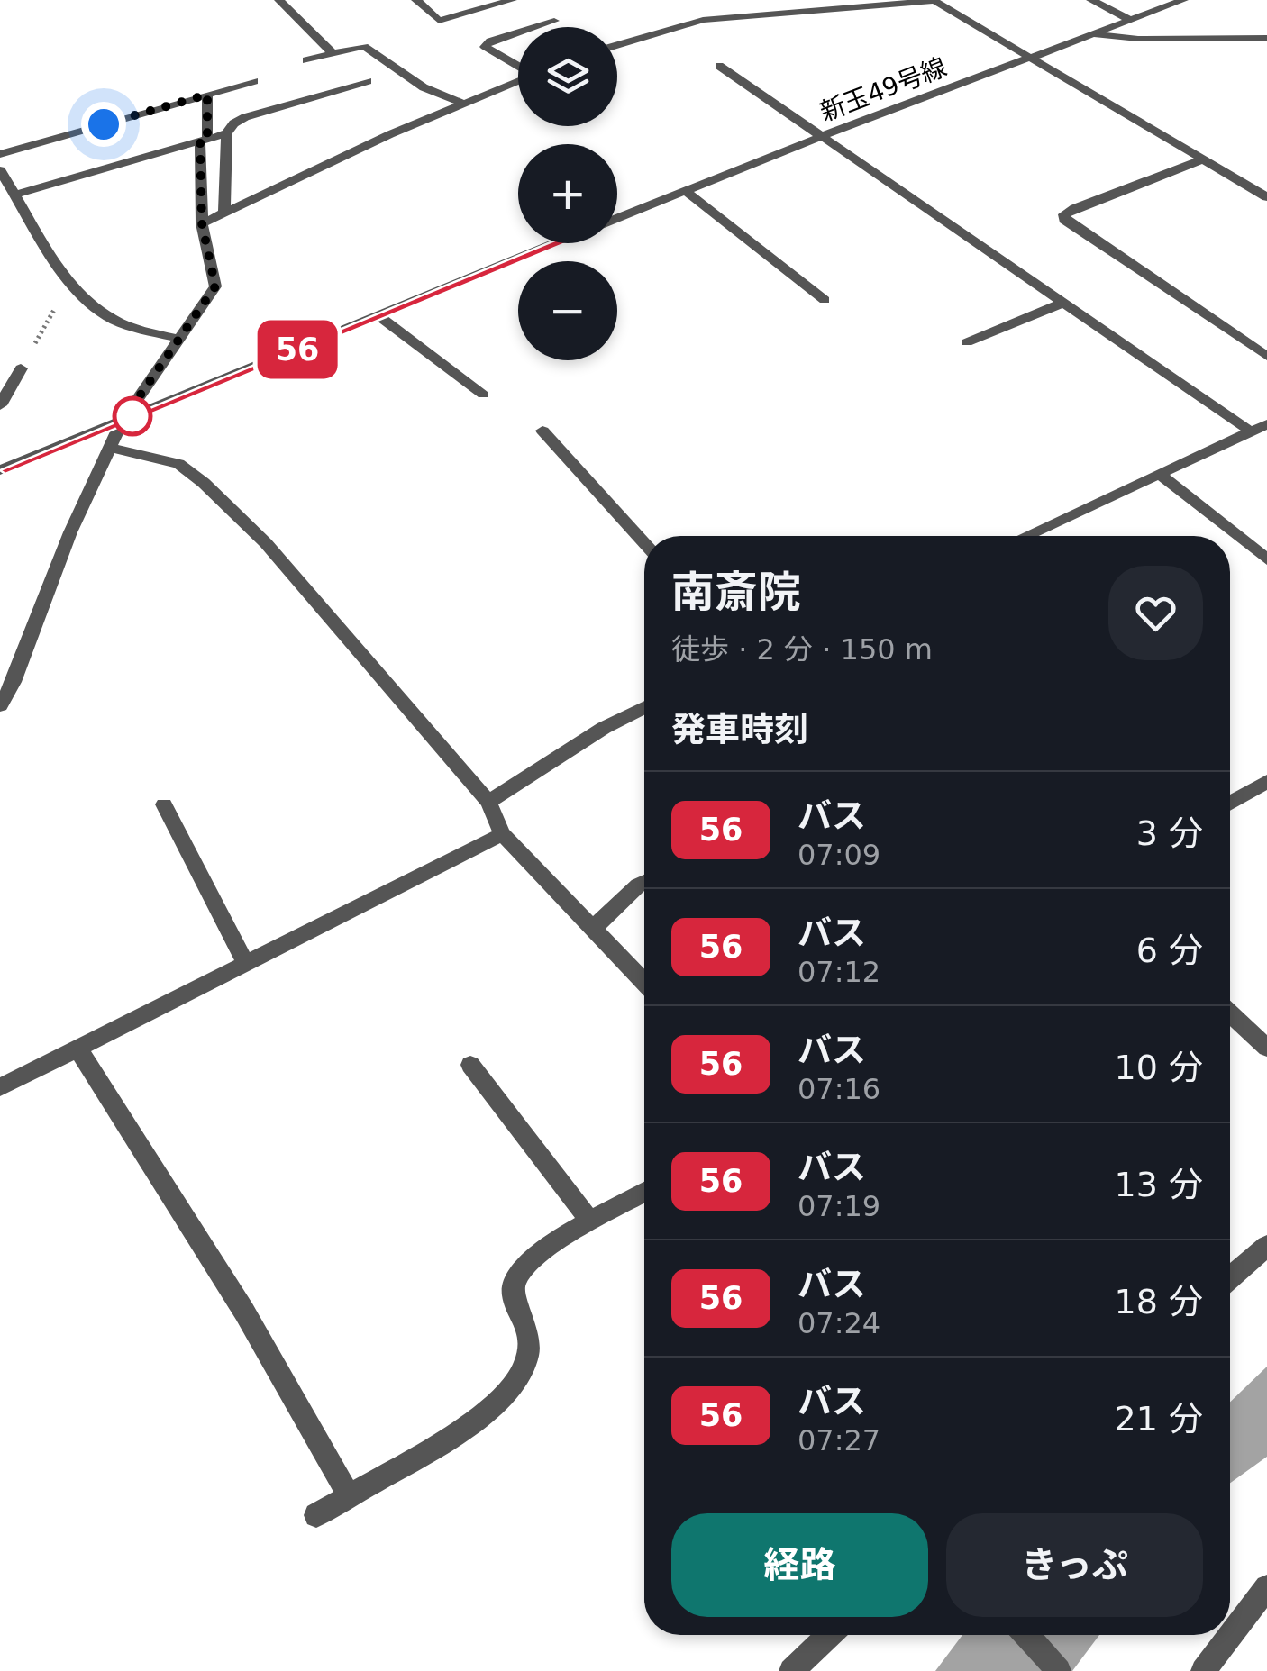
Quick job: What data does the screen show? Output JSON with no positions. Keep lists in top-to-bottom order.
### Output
{
  "streets": {
    "street": ["新玉49号線"]
  },
  "lines": ["bus line 56"],
  "page": {
    "on_map": "56",
    "map_buttons": ["+", "−"],
    "heading": [
      ["南斎院", "徒歩 · 2 分 · 150 m"],
      "発車時刻"
    ],
    "list": [
      {
        "mark": "56",
        "name": "バス",
        "note": "07:09",
        "value": "3 分"
      },
      {
        "mark": "56",
        "name": "バス",
        "note": "07:12",
        "value": "6 分"
      },
      {
        "mark": "56",
        "name": "バス",
        "note": "07:16",
        "value": "10 分"
      },
      {
        "mark": "56",
        "name": "バス",
        "note": "07:19",
        "value": "13 分"
      },
      {
        "mark": "56",
        "name": "バス",
        "note": "07:24",
        "value": "18 分"
      },
      {
        "mark": "56",
        "name": "バス",
        "note": "07:27",
        "value": "21 分"
      }
    ],
    "buttons": ["経路", "きっぷ"]
  }
}
